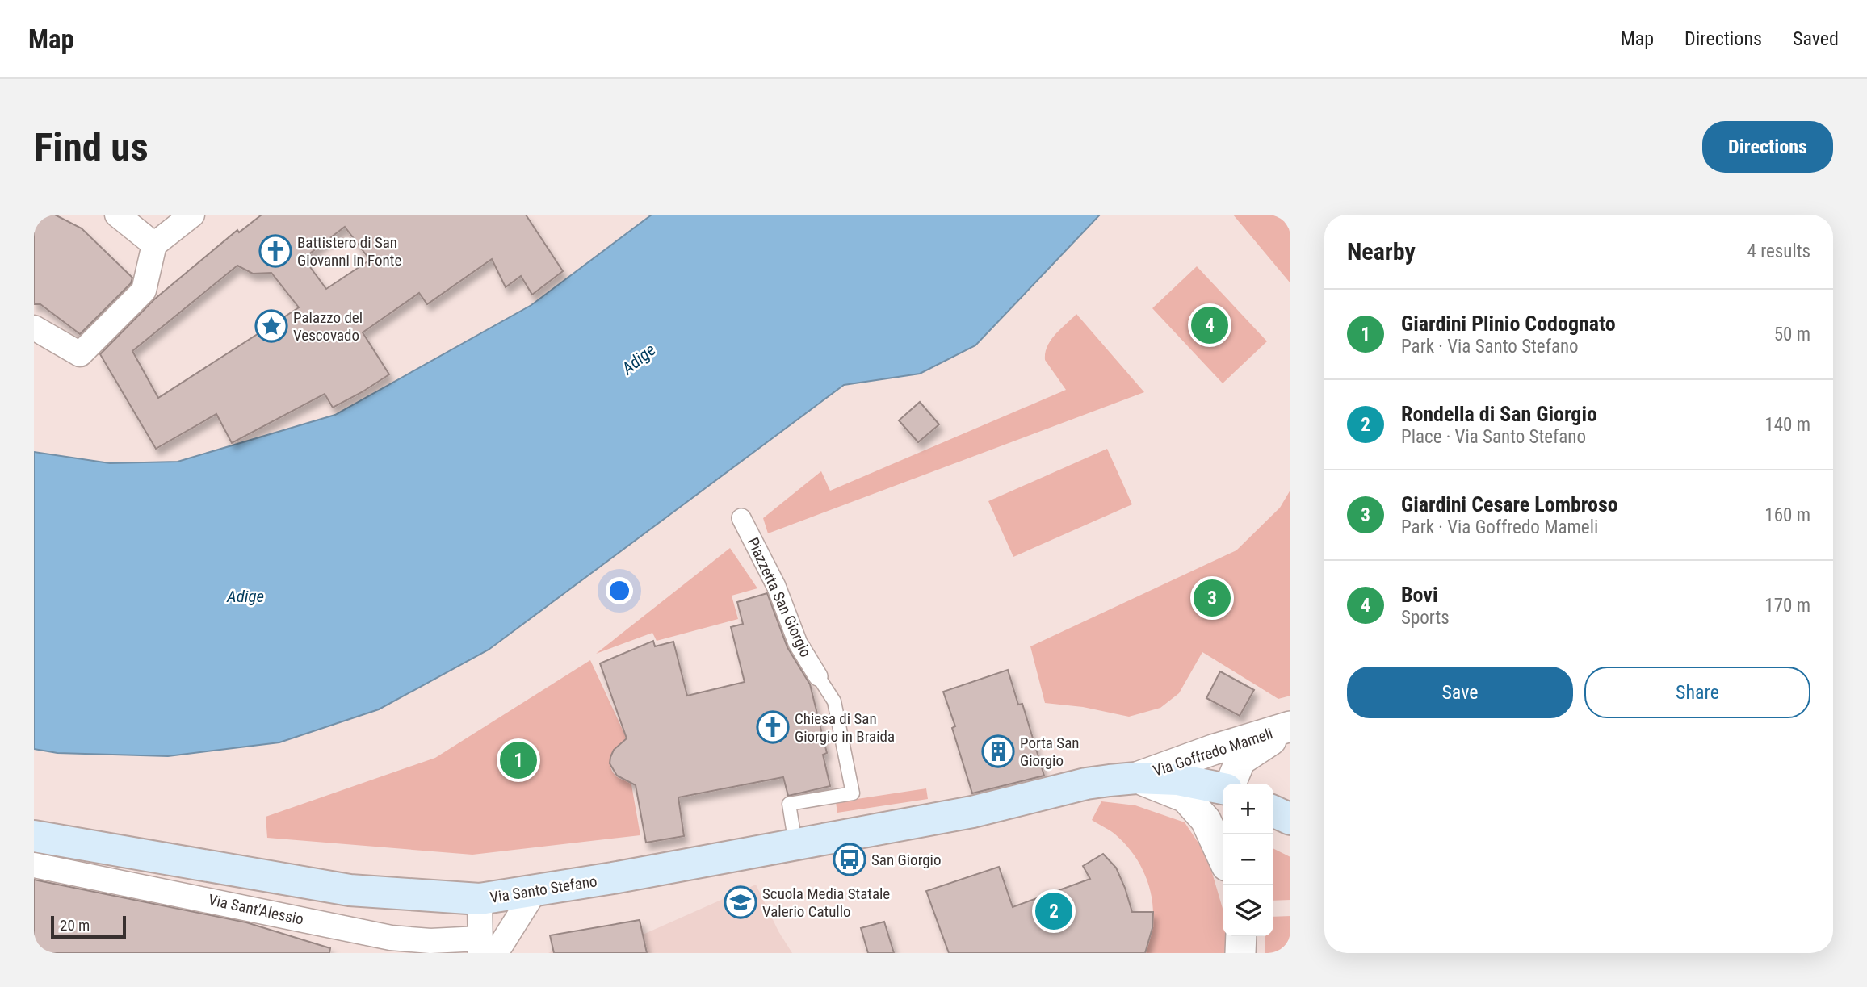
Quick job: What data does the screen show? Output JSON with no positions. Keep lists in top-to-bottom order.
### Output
{
  "streets": {
    "main road": ["Via Goffredo Mameli", "Via Santo Stefano"],
    "street": ["Piazzetta San Giorgio", "Via Sant'Alessio"]
  },
  "crossings": [
    ["Via Goffredo Mameli", "Via Santo Stefano"]
  ],
  "water": ["Adige"],
  "places": {
    "church": ["Battistero di San Giovanni in Fonte", "Chiesa di San Giorgio in Braida"],
    "place": ["Palazzo del Vescovado"],
    "building": ["Porta San Giorgio"],
    "bus stop": ["San Giorgio"],
    "school or university": ["Scuola Media Statale Valerio Catullo"]
  },
  "scale_bar": "20 m",
  "page": {
    "header": "Map",
    "nav": ["Map", "Directions", "Saved"],
    "buttons": [
      "Directions",
      ["Save", "Share"]
    ],
    "title": "Find us",
    "heading": ["Nearby", "4 results"],
    "list": [
      {
        "mark": "1",
        "name": "Giardini Plinio Codognato",
        "note": "Park · Via Santo Stefano",
        "value": "50 m"
      },
      {
        "mark": "2",
        "name": "Rondella di San Giorgio",
        "note": "Place · Via Santo Stefano",
        "value": "140 m"
      },
      {
        "mark": "3",
        "name": "Giardini Cesare Lombroso",
        "note": "Park · Via Goffredo Mameli",
        "value": "160 m"
      },
      {
        "mark": "4",
        "name": "Bovi",
        "note": "Sports",
        "value": "170 m"
      }
    ],
    "pins": [
      "4",
      "3",
      "1",
      "2"
    ],
    "map_buttons": ["+", "−"],
    "scale": "20 m"
  }
}
